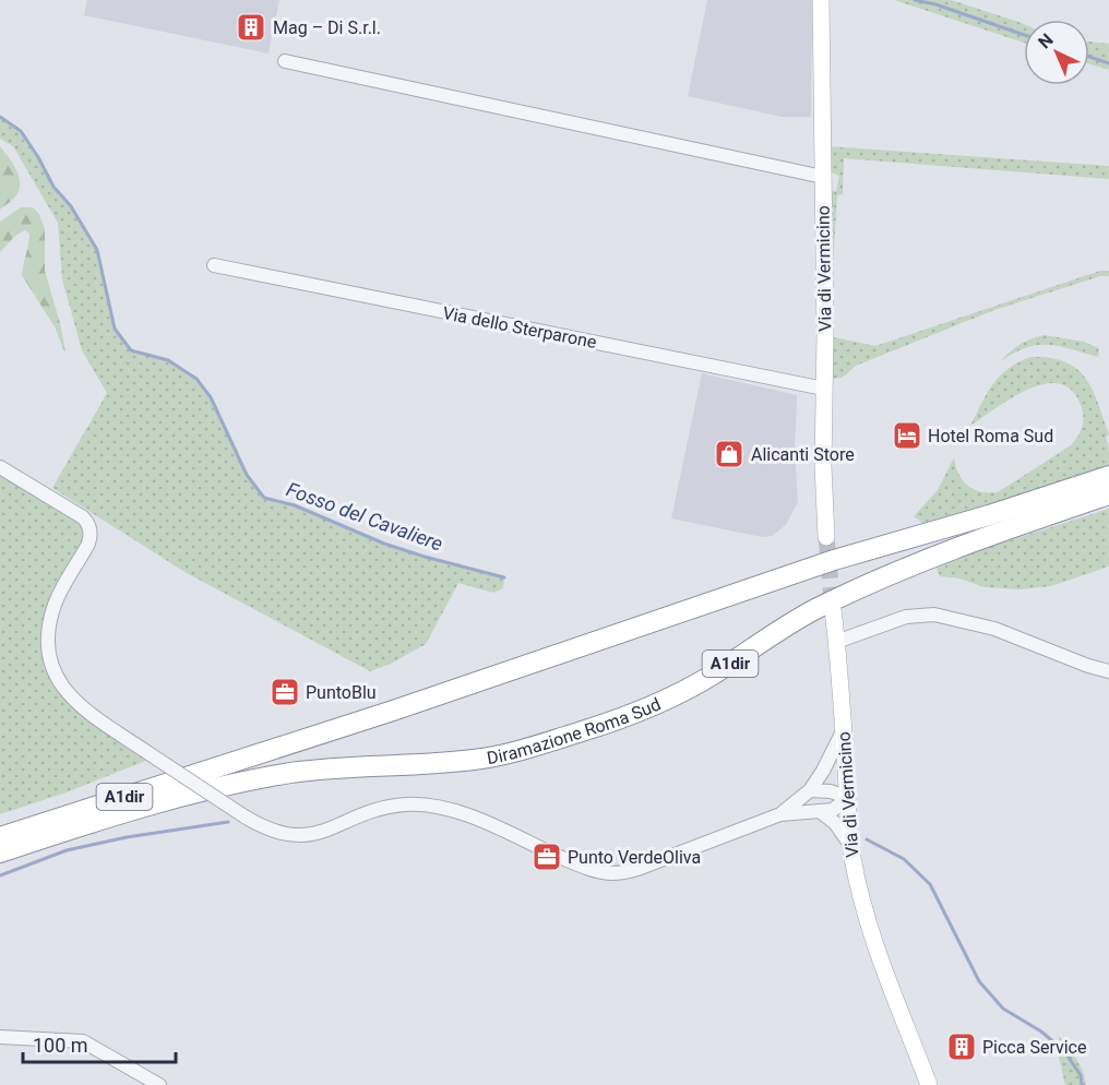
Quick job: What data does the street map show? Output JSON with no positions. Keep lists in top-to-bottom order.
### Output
{
  "streets": {
    "highway": ["A1dir", "Diramazione Roma Sud"],
    "main road": ["Via di Vermicino"],
    "street": ["Via dello Sterparone"]
  },
  "crossings": [
    ["Via di Vermicino", "Via dello Sterparone"]
  ],
  "water": ["Fosso del Cavaliere"],
  "places": {
    "building": ["Mag – Di S.r.l.", "Picca Service"],
    "hotel": ["Hotel Roma Sud"],
    "shop": ["Alicanti Store"],
    "office": ["PuntoBlu", "Punto VerdeOliva"]
  },
  "scale_bar": "100 m",
  "north": "top left"
}
